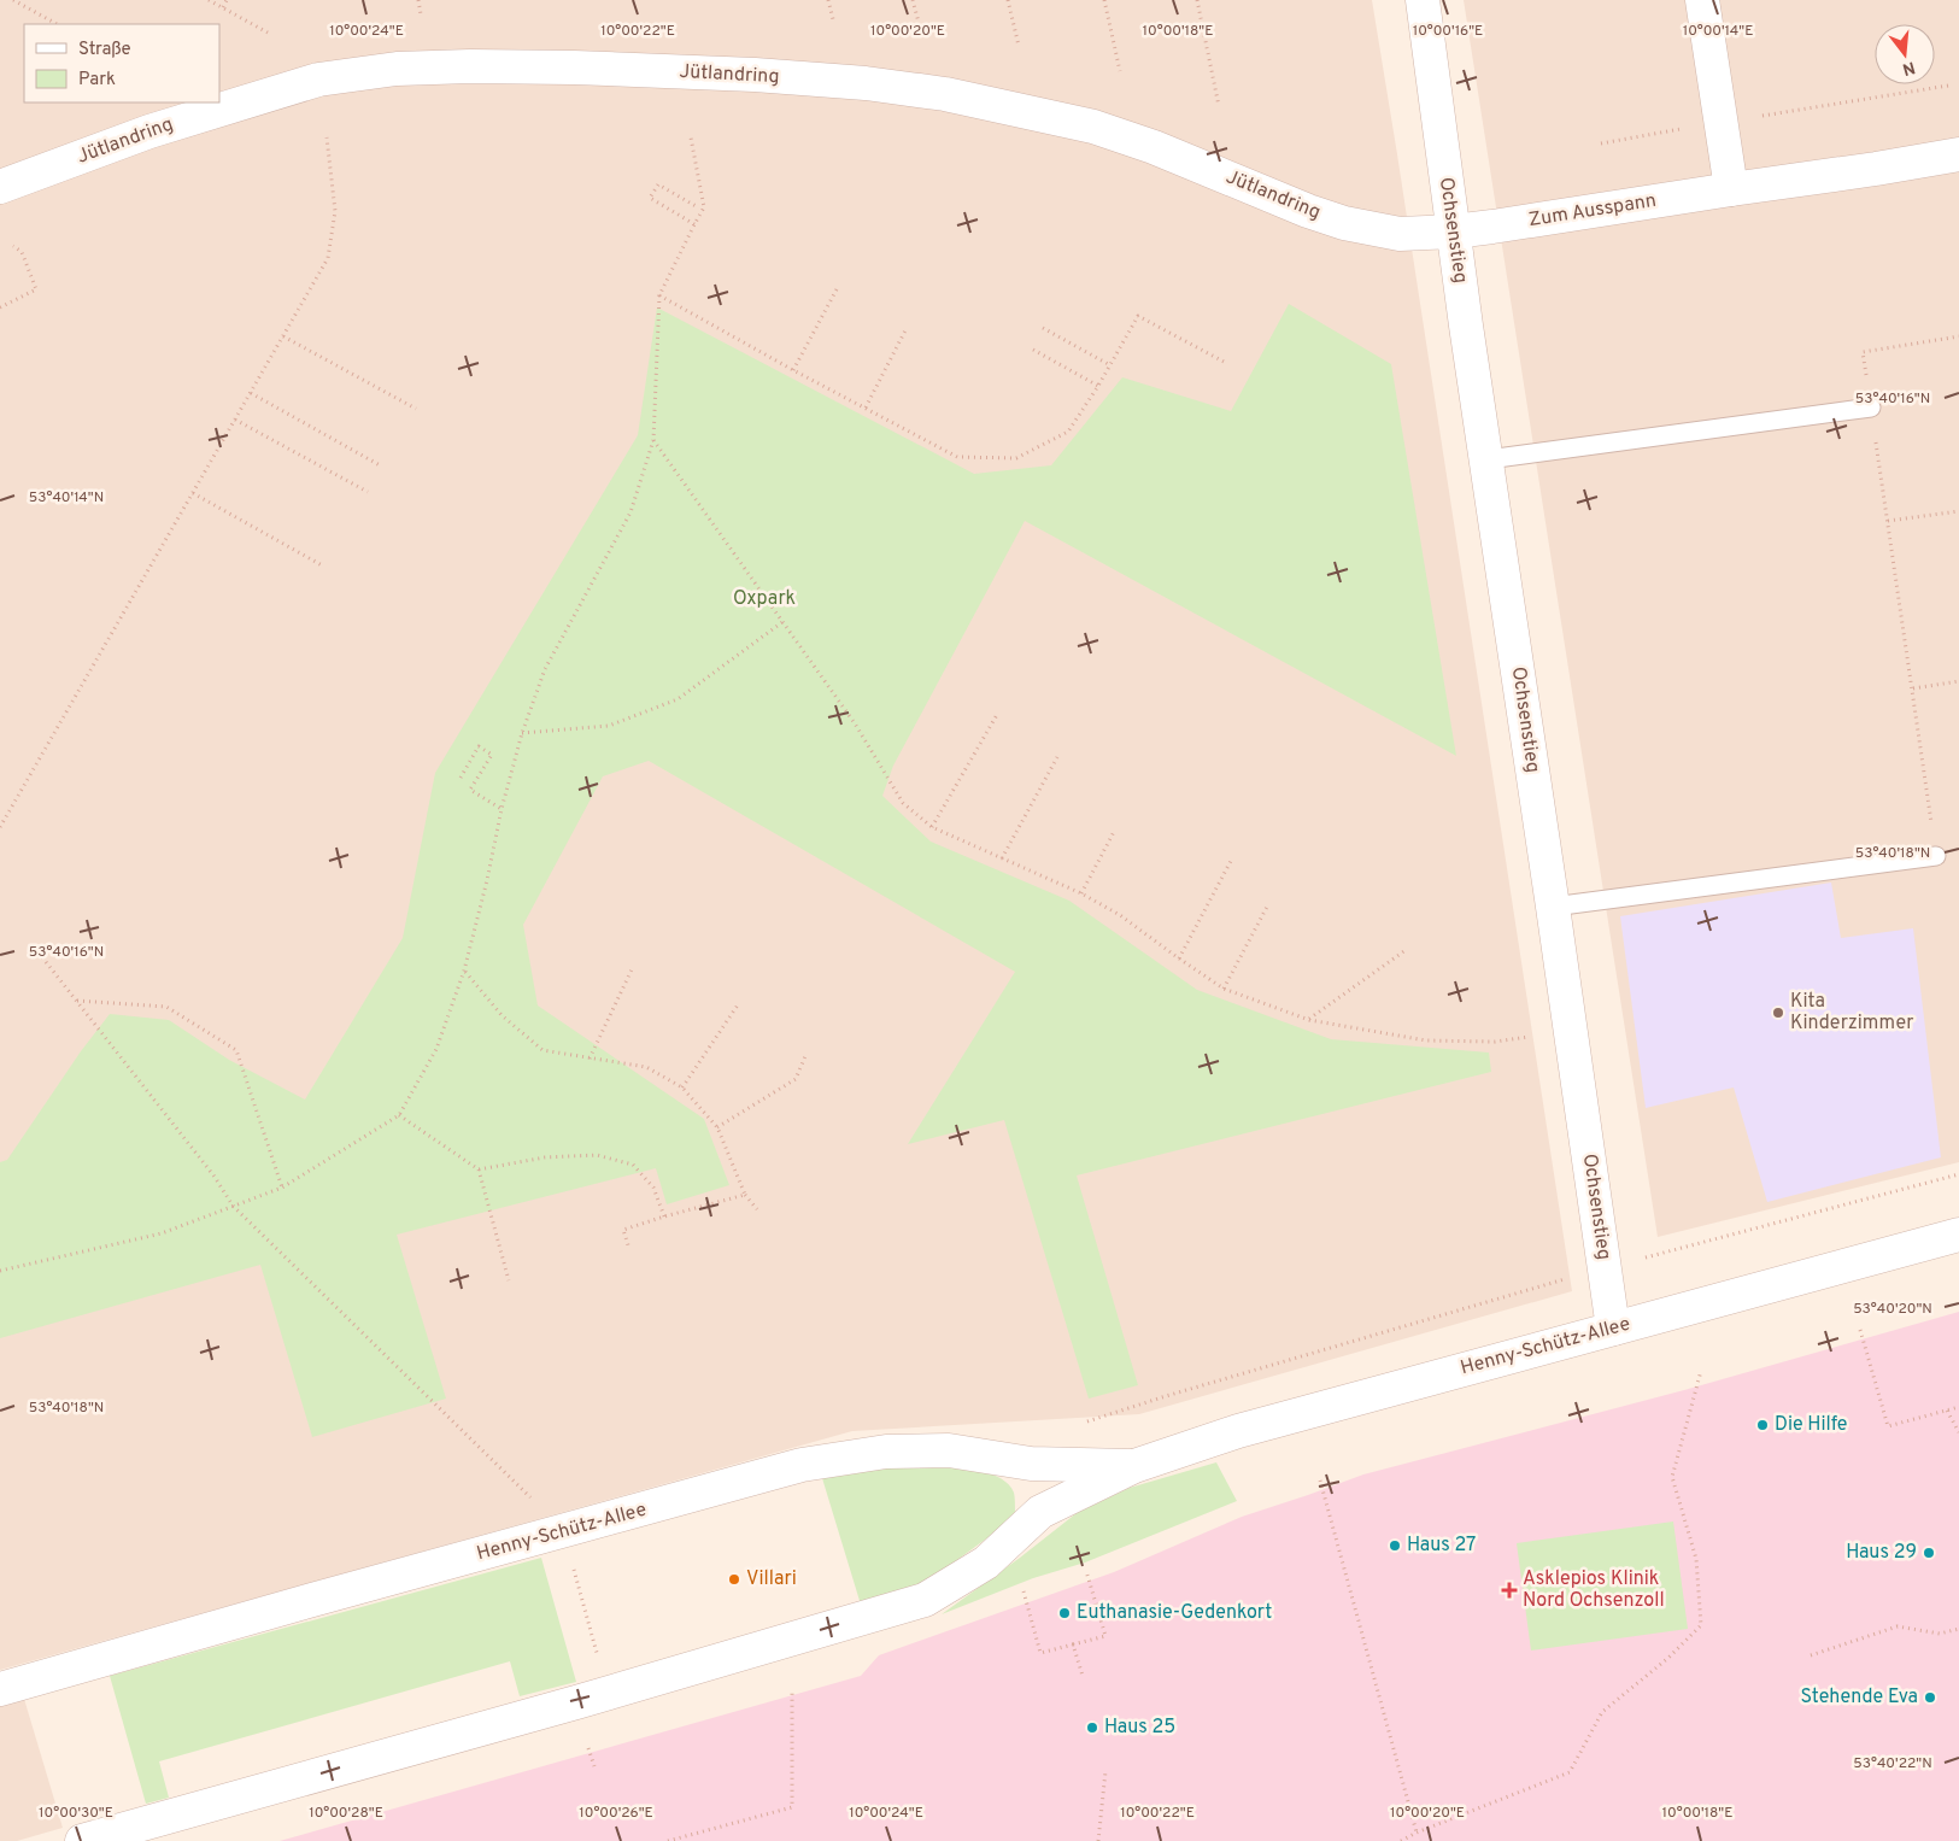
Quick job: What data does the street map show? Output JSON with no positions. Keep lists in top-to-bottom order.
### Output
{
  "streets": {
    "street": [
      "Jütlandring",
      "Zum Ausspann",
      "Ochsenstieg",
      "Henny-Schütz-Allee"
    ]
  },
  "crossings": [
    ["Jütlandring", "Zum Ausspann"],
    ["Jütlandring", "Ochsenstieg"],
    ["Zum Ausspann", "Ochsenstieg"],
    ["Ochsenstieg", "Henny-Schütz-Allee"]
  ],
  "parks": ["Oxpark"],
  "places": {
    "other": [
      "Kita Kinderzimmer",
      "Die Hilfe",
      "Haus 27",
      "Haus 29",
      "Villari",
      "Euthanasie-Gedenkort",
      "Stehende Eva",
      "Haus 25"
    ],
    "health": ["Asklepios Klinik Nord Ochsenzoll"]
  },
  "legend": ["Straße", "Park"],
  "north": "bottom",
  "coordinates": [
    "10°00'24\"E",
    "10°00'22\"E",
    "10°00'20\"E",
    "10°00'18\"E",
    "10°00'16\"E",
    "10°00'14\"E",
    "53°40'16\"N",
    "53°40'14\"N",
    "53°40'18\"N",
    "53°40'20\"N",
    "53°40'22\"N",
    "10°00'30\"E",
    "10°00'28\"E",
    "10°00'26\"E"
  ]
}
